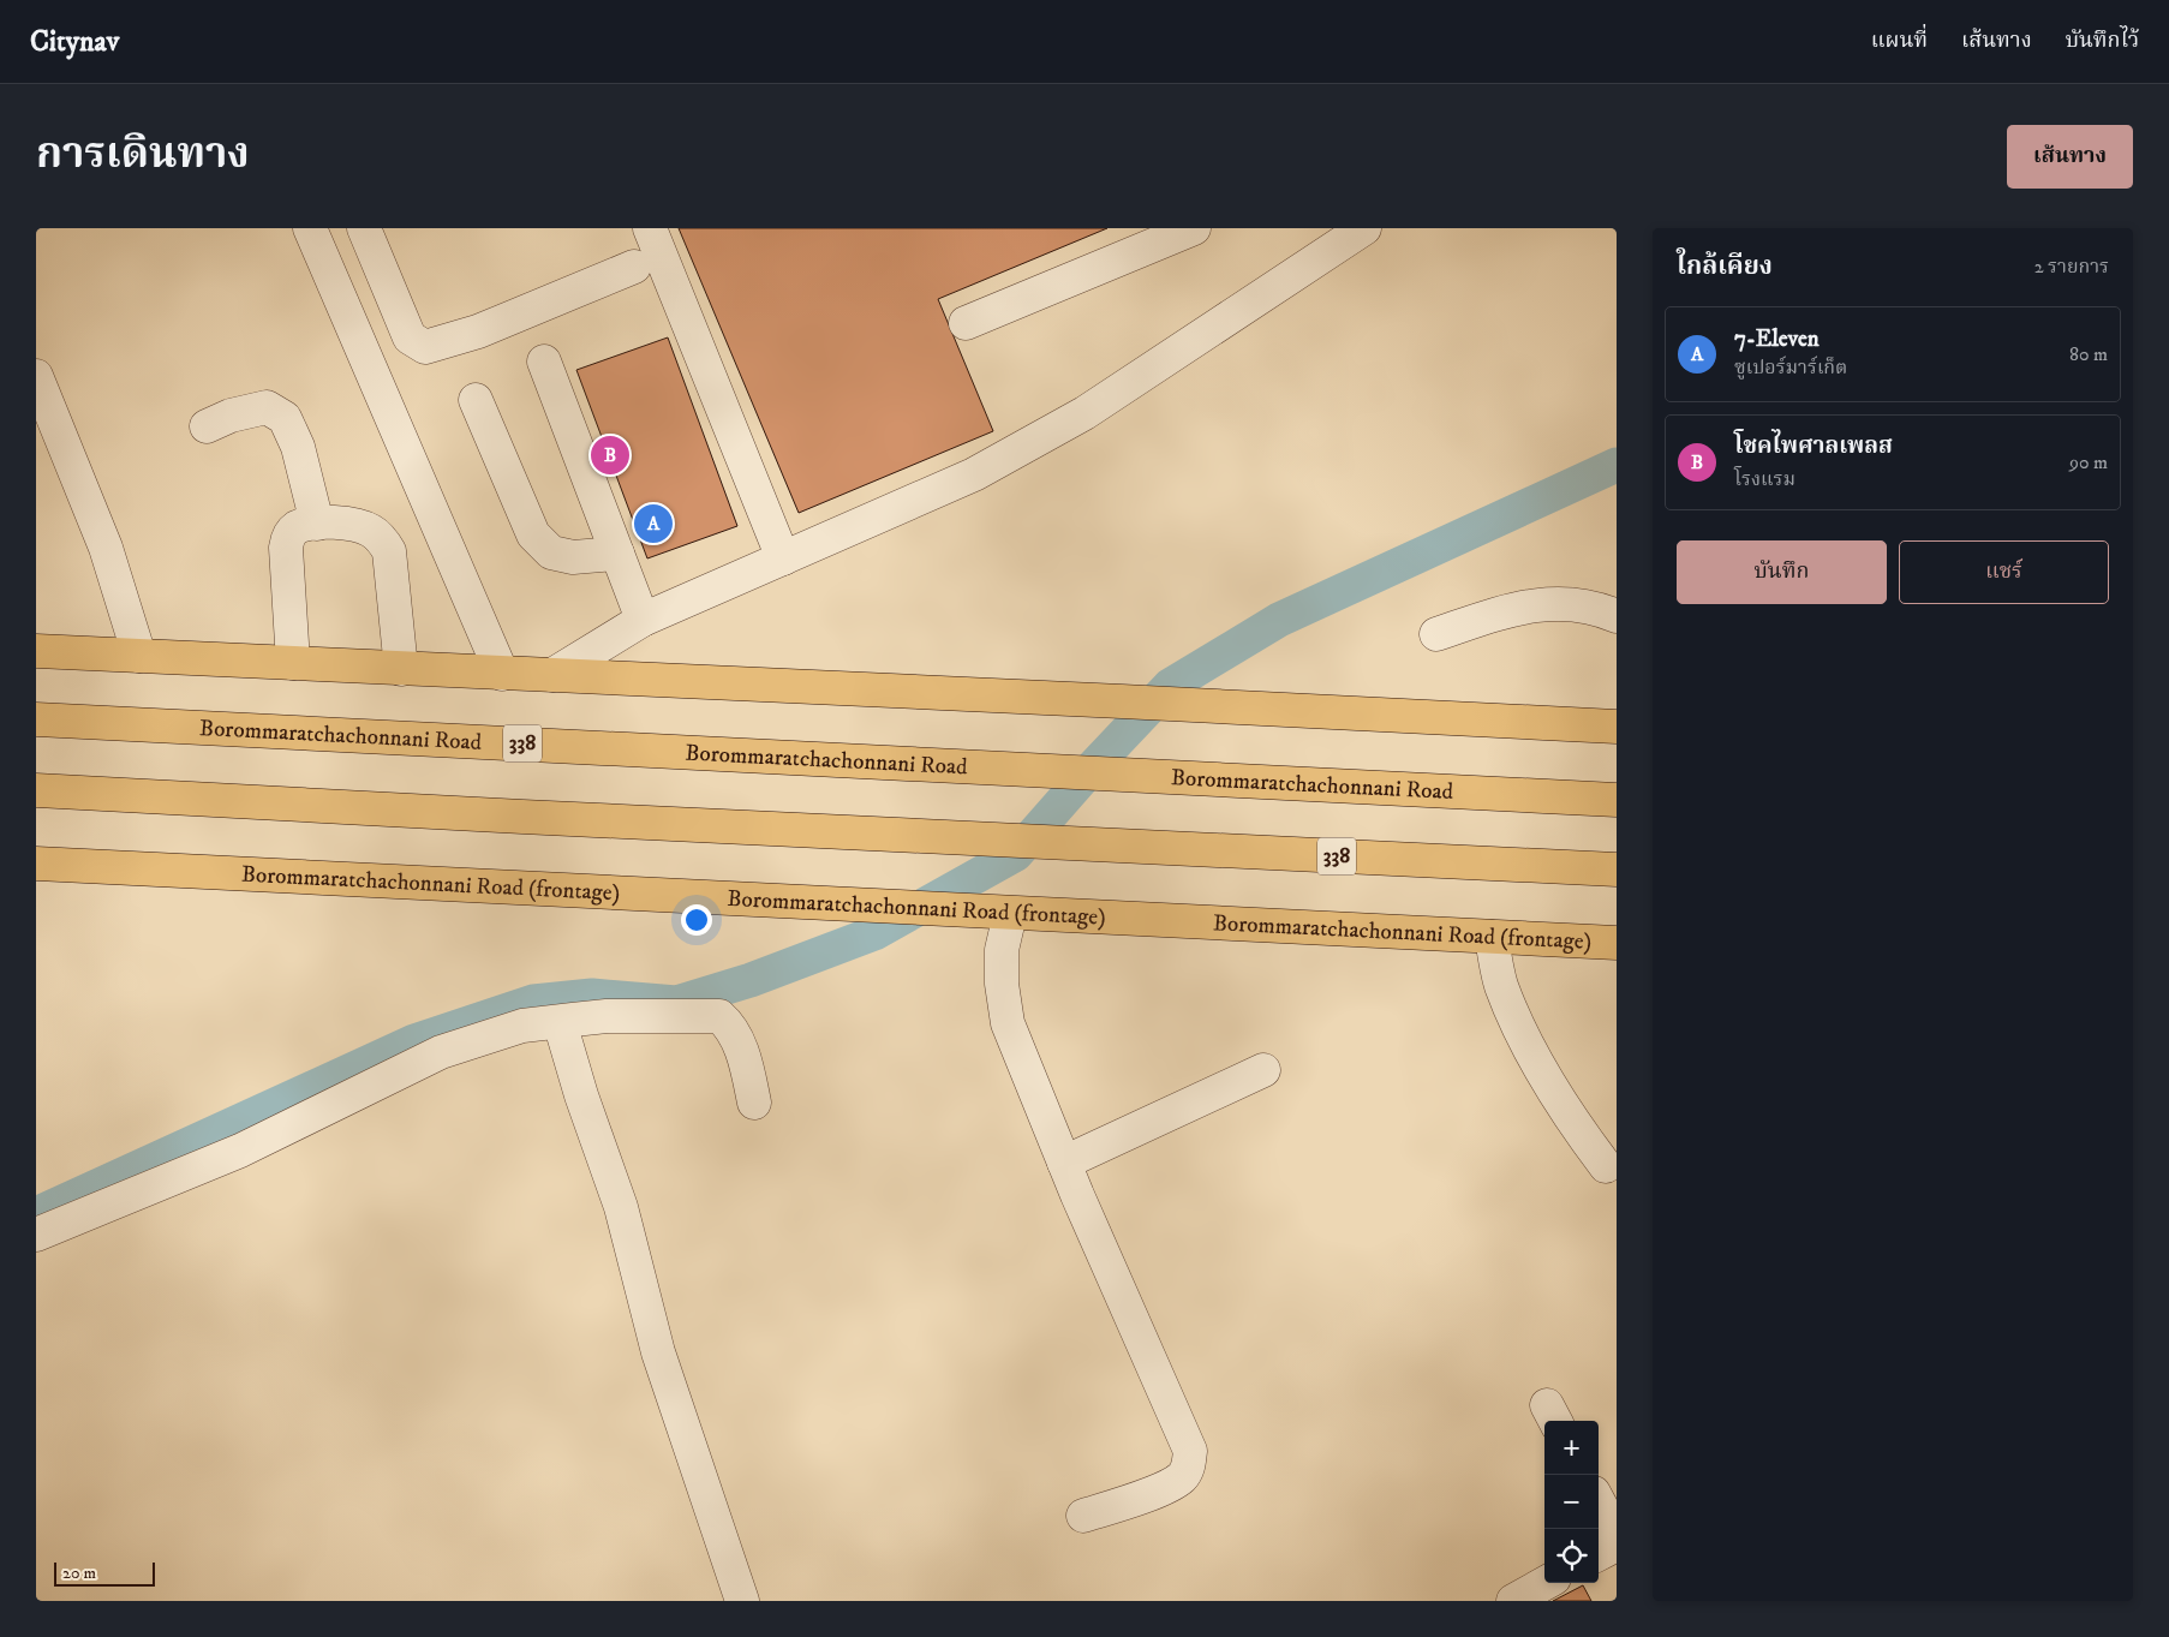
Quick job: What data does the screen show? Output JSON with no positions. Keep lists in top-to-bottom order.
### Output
{
  "streets": {
    "main road": ["Borommaratchachonnani Road", "338", "Borommaratchachonnani Road (frontage)"]
  },
  "scale_bar": "20 m",
  "page": {
    "header": "Citynav",
    "nav": ["แผนที่", "เส้นทาง", "บันทึกไว้"],
    "title": "การเดินทาง",
    "buttons": [
      "เส้นทาง",
      ["บันทึก", "แชร์"]
    ],
    "heading": ["ใกล้เคียง", "2 รายการ"],
    "list": [
      {
        "mark": "A",
        "name": "7-Eleven",
        "note": "ซูเปอร์มาร์เก็ต",
        "value": "80 m"
      },
      {
        "mark": "B",
        "name": "โชคไพศาลเพลส",
        "note": "โรงแรม",
        "value": "90 m"
      }
    ],
    "pins": ["B", "A"],
    "map_buttons": ["+", "−"],
    "scale": "20 m"
  }
}
